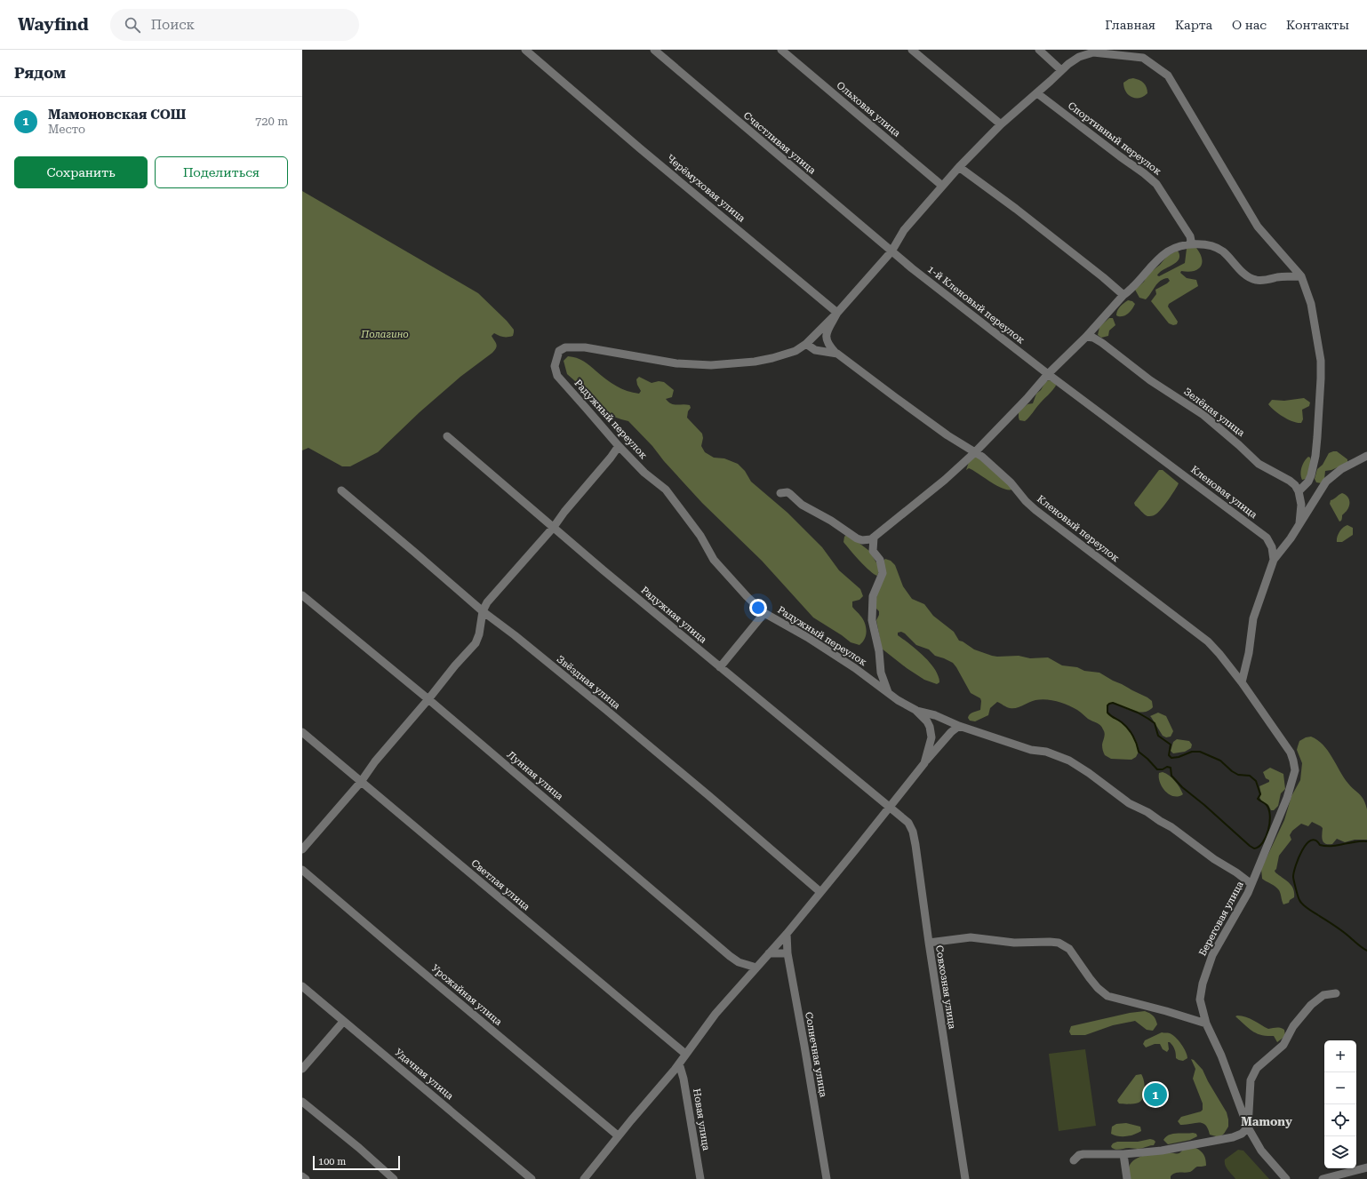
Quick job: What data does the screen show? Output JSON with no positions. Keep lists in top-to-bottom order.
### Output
{
  "streets": {
    "street": [
      "Ольховая улица",
      "Спортивный переулок",
      "Счастливая улица",
      "Черёмуховая улица",
      "1-й Кленовый переулок",
      "Зелёная улица",
      "Радужный переулок",
      "Кленовая улица",
      "Кленовый переулок",
      "Радужная улица",
      "Звёздная улица",
      "Лунная улица",
      "Светлая улица",
      "Береговая улица",
      "Совхозная улица",
      "Урожайная улица",
      "Солнечная улица",
      "Удачная улица",
      "Новая улица"
    ]
  },
  "crossings": [
    ["Счастливая улица", "1-й Кленовый переулок"],
    ["1-й Кленовый переулок", "Кленовая улица"],
    ["Радужный переулок", "Кленовый переулок"],
    ["Радужный переулок", "Радужная улица"],
    ["Радужный переулок", "Звёздная улица"],
    ["Радужный переулок", "Лунная улица"],
    ["Радужный переулок", "Светлая улица"],
    ["Радужный переулок", "Совхозная улица"],
    ["Радужный переулок", "Урожайная улица"],
    ["Радужный переулок", "Солнечная улица"],
    ["Радужный переулок", "Новая улица"],
    ["Кленовый переулок", "Береговая улица"],
    ["Радужная улица", "Совхозная улица"]
  ],
  "districts": ["Mamony"],
  "parks": ["Полагино"],
  "scale_bar": "100 m",
  "page": {
    "header": "Wayfind",
    "search": "Поиск",
    "nav": [
      "Главная",
      "Карта",
      "О нас",
      "Контакты"
    ],
    "heading": "Рядом",
    "list": [
      {
        "mark": "1",
        "name": "Мамоновская СОШ",
        "note": "Место",
        "value": "720 m"
      }
    ],
    "buttons": ["Сохранить", "Поделиться"],
    "map_buttons": ["+", "−"],
    "pins": "1",
    "scale": "100 m"
  }
}
